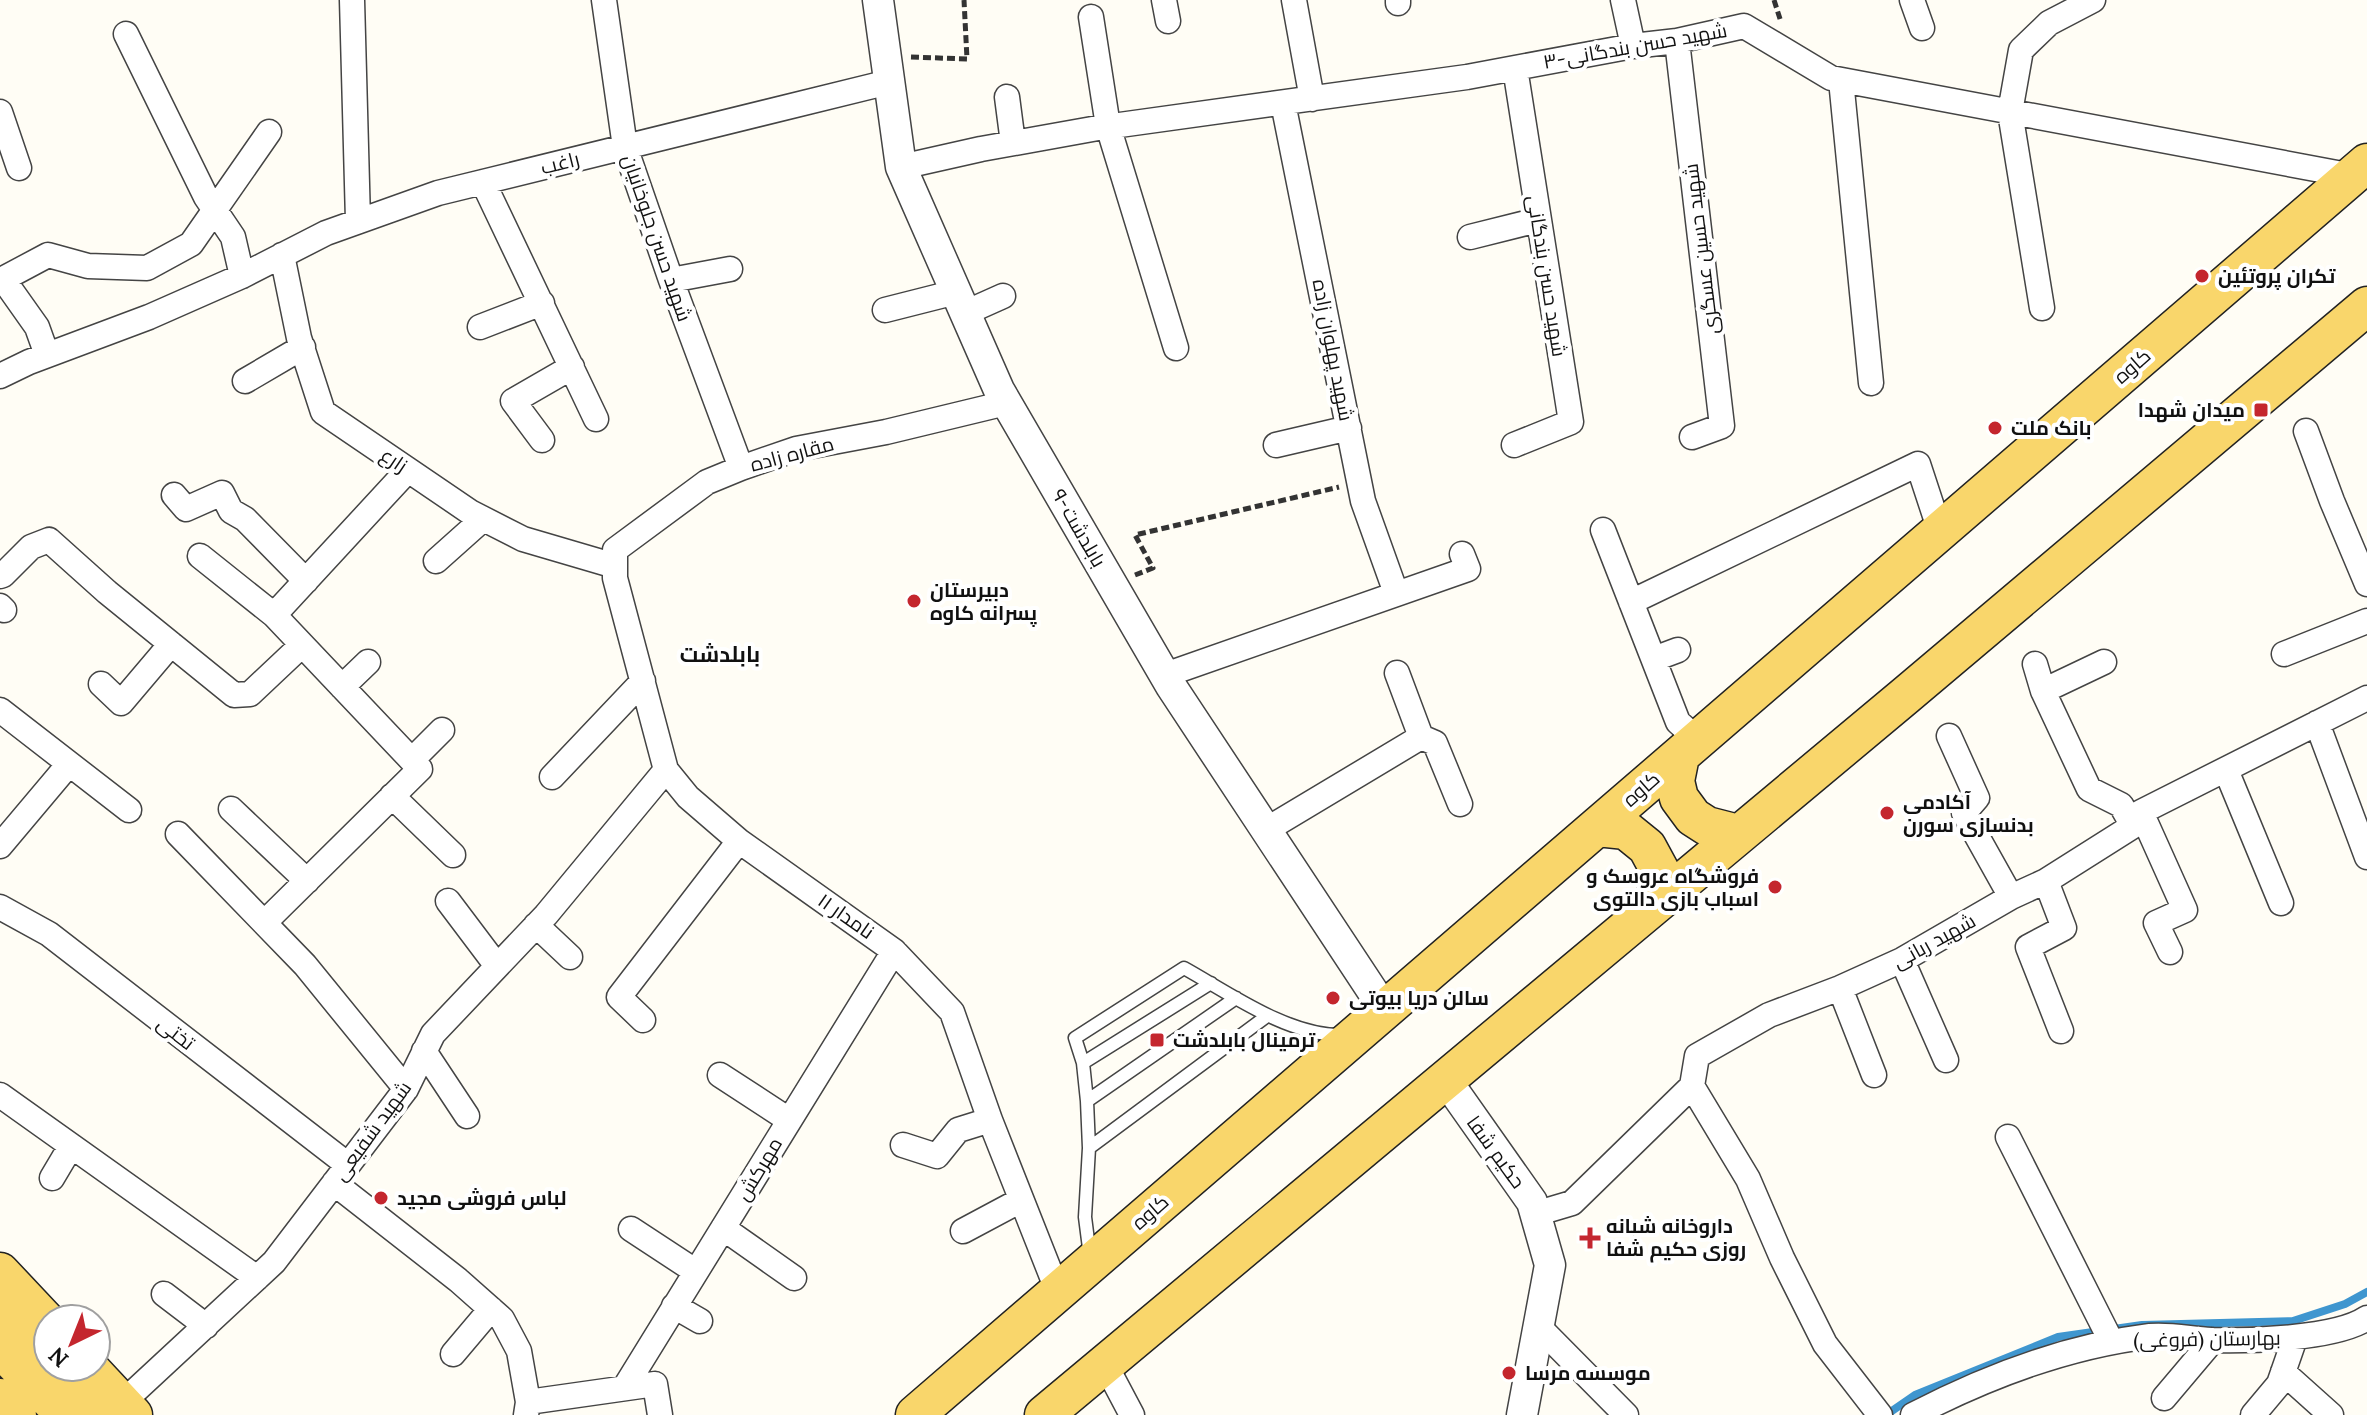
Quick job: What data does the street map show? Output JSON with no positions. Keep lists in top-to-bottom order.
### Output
{
  "streets": {
    "main road": ["کاوه"],
    "street": [
      "۳-شهید حسن بندگانی",
      "راغب",
      "شهید حسن جلوخانیان",
      "شهید حسین عسگری",
      "شهید حسن بندگانی",
      "شهید پهلوان زاده",
      "مقاره زاده",
      "زارع",
      "۹-بابلدشت",
      "۱۱ نامدار",
      "شهید ربانی",
      "تختی",
      "شهید شفیعی",
      "حکیم شفا",
      "مهرکش",
      "بهارستان (فروغی)"
    ]
  },
  "crossings": [
    ["۳-شهید حسن بندگانی", "شهید حسین عسگری"],
    ["۳-شهید حسن بندگانی", "شهید حسن بندگانی"],
    ["۳-شهید حسن بندگانی", "شهید پهلوان زاده"],
    ["۳-شهید حسن بندگانی", "کاوه"],
    ["۳-شهید حسن بندگانی", "۹-بابلدشت"],
    ["راغب", "شهید حسن جلوخانیان"],
    ["راغب", "زارع"],
    ["راغب", "۹-بابلدشت"],
    ["شهید حسن جلوخانیان", "مقاره زاده"],
    ["کاوه", "۹-بابلدشت"],
    ["کاوه", "۱۱ نامدار"],
    ["مقاره زاده", "زارع"],
    ["مقاره زاده", "۹-بابلدشت"],
    ["مقاره زاده", "۱۱ نامدار"],
    ["زارع", "۱۱ نامدار"],
    ["۱۱ نامدار", "شهید شفیعی"],
    ["۱۱ نامدار", "مهرکش"],
    ["شهید ربانی", "حکیم شفا"],
    ["تختی", "شهید شفیعی"]
  ],
  "districts": ["بابلدشت"],
  "places": {
    "other": [
      "تکران پروتئین",
      "بانک ملت",
      "دبیرستان پسرانه کاوه",
      "آکادمی بدنسازی سورن",
      "فروشگاه عروسک و اسباب بازی دالتوی",
      "سالن دریا بیوتی",
      "لباس فروشی مجید",
      "موسسه مرسا"
    ],
    "transit": ["میدان شهدا", "ترمینال بابلدشت"],
    "health": ["داروخانه شبانه‌ روزی حکیم شفا"]
  },
  "north": "bottom left"
}
